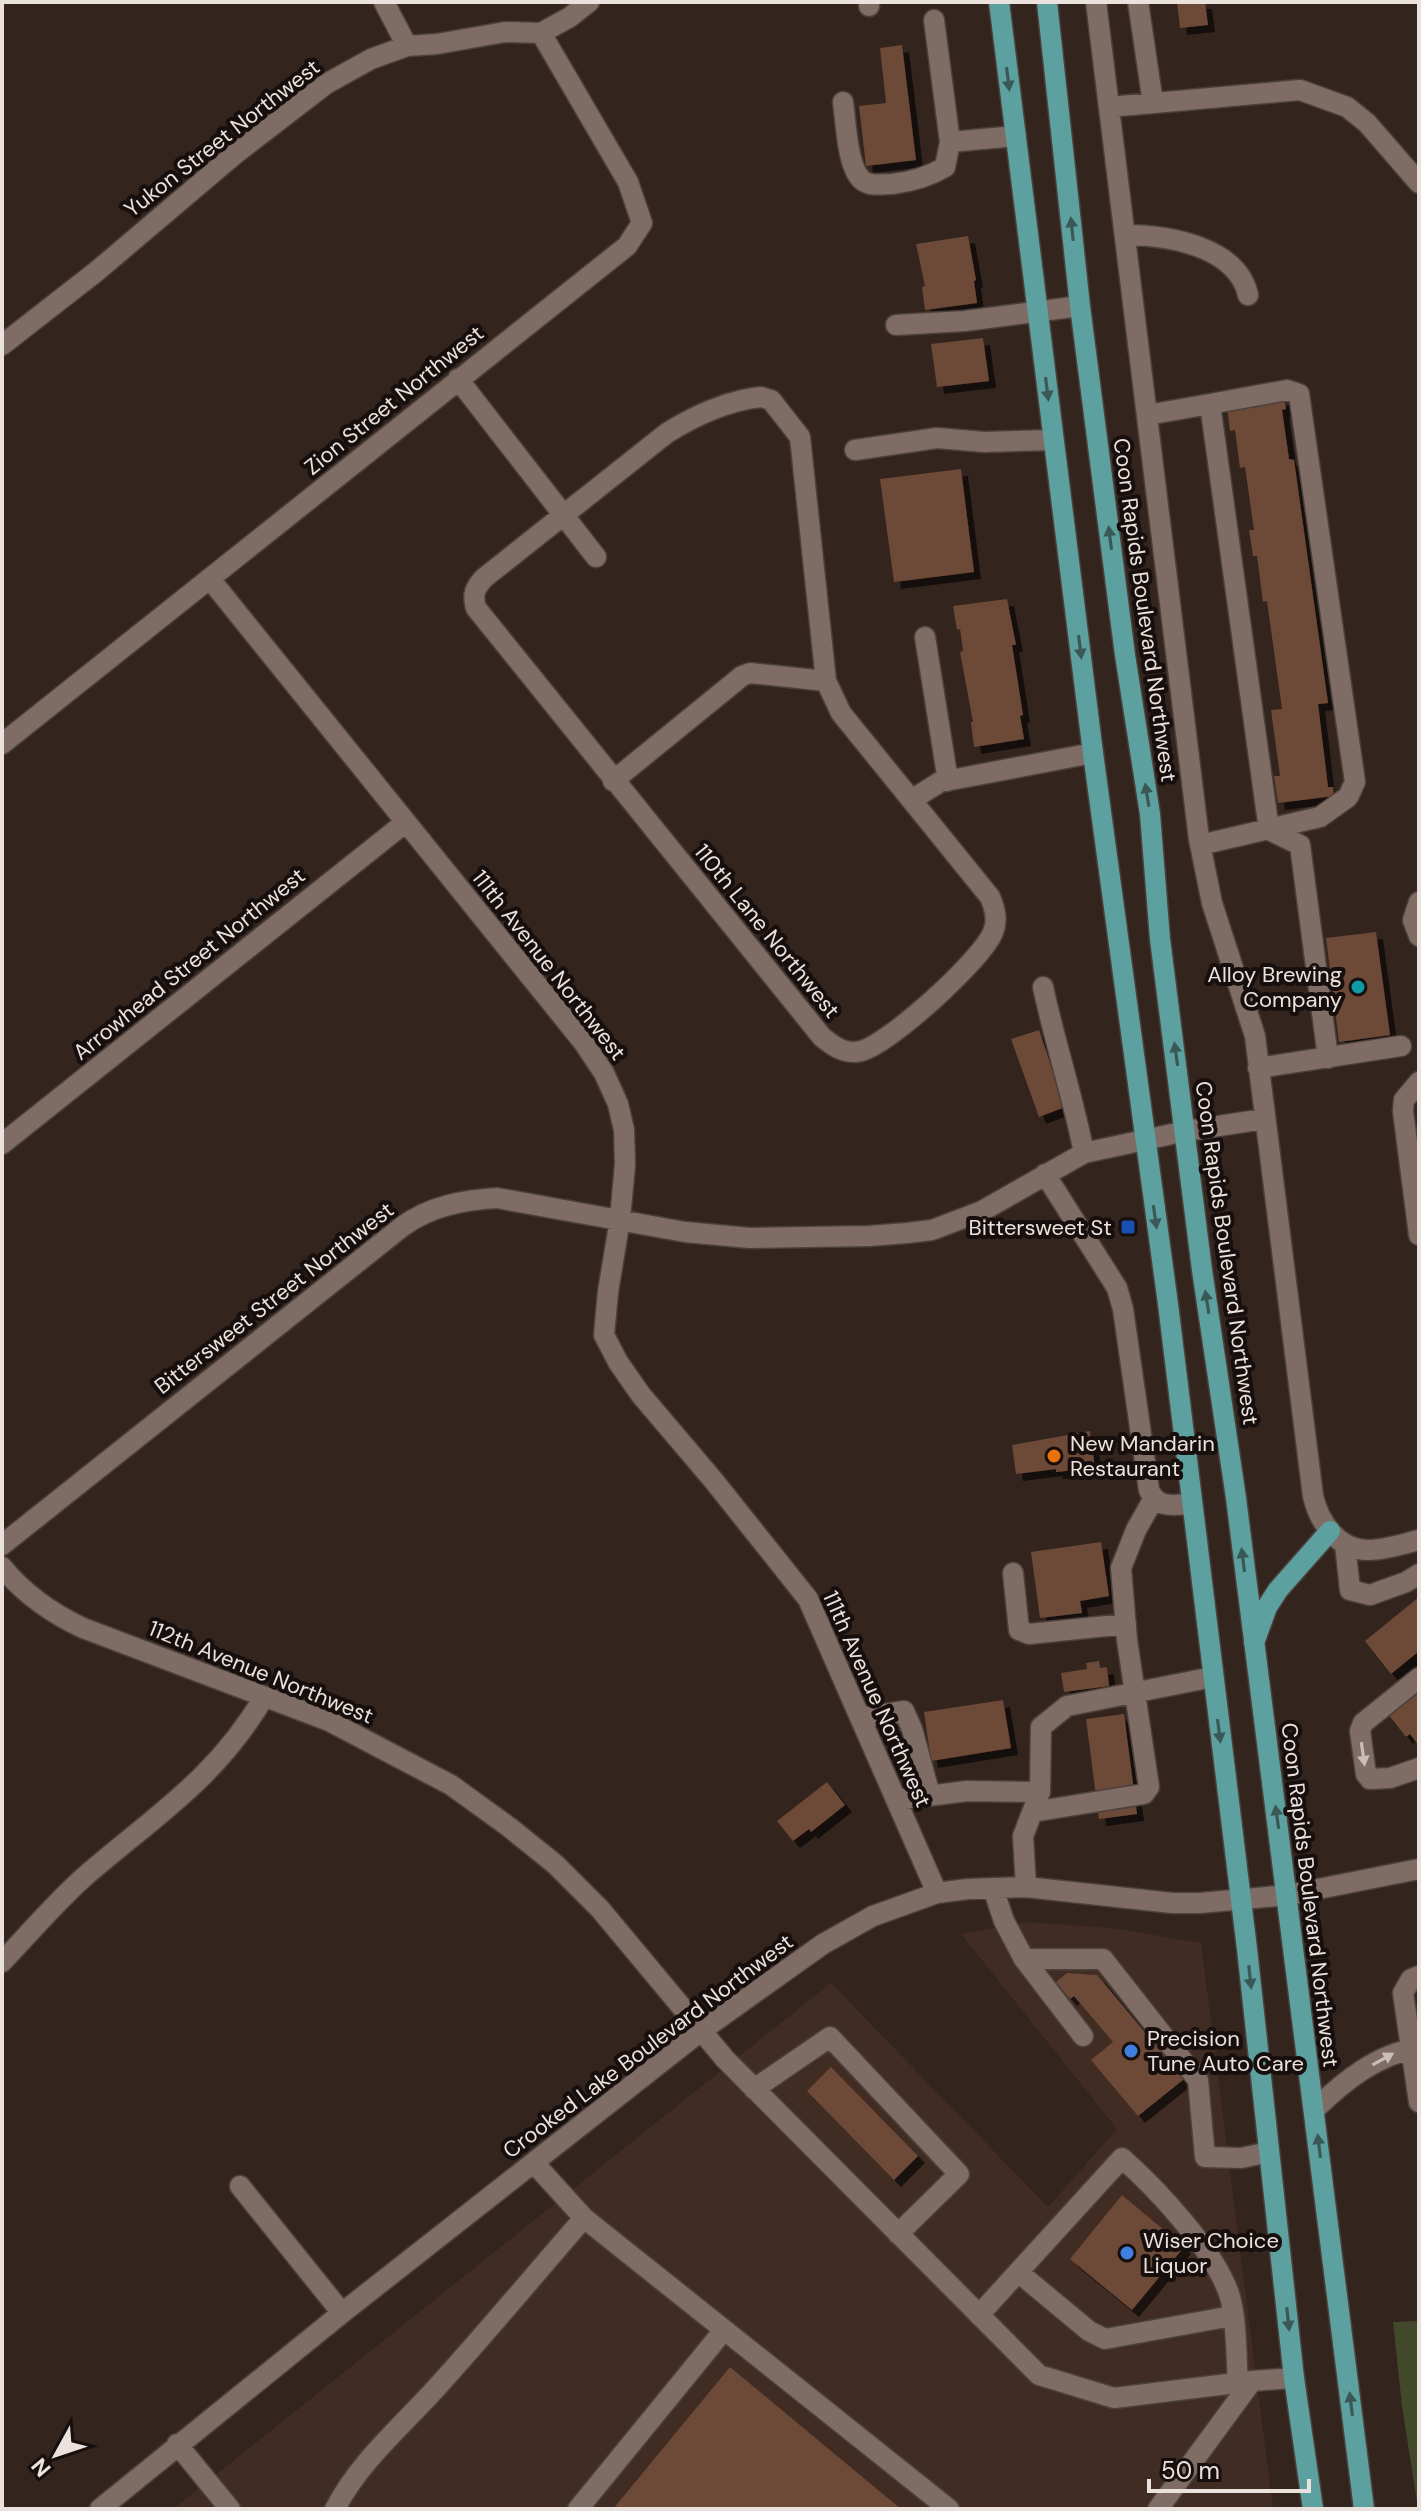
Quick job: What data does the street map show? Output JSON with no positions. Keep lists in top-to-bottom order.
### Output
{
  "streets": {
    "main road": ["Coon Rapids Boulevard Northwest"],
    "street": [
      "Yukon Street Northwest",
      "Zion Street Northwest",
      "110th Lane Northwest",
      "Arrowhead Street Northwest",
      "111th Avenue Northwest",
      "Bittersweet Street Northwest",
      "112th Avenue Northwest",
      "Crooked Lake Boulevard Northwest"
    ]
  },
  "crossings": [
    ["Yukon Street Northwest", "Zion Street Northwest"],
    ["Zion Street Northwest", "111th Avenue Northwest"],
    ["Coon Rapids Boulevard Northwest", "Bittersweet Street Northwest"],
    ["Coon Rapids Boulevard Northwest", "Crooked Lake Boulevard Northwest"],
    ["Arrowhead Street Northwest", "111th Avenue Northwest"],
    ["111th Avenue Northwest", "Bittersweet Street Northwest"],
    ["111th Avenue Northwest", "Crooked Lake Boulevard Northwest"],
    ["112th Avenue Northwest", "Crooked Lake Boulevard Northwest"]
  ],
  "places": {
    "other": [
      "Alloy Brewing Company",
      "New Mandarin Restaurant",
      "Precision Tune Auto Care",
      "Wiser Choice Liquor"
    ],
    "transit": ["Bittersweet St"]
  },
  "scale_bar": "50 m",
  "north": "bottom left"
}
